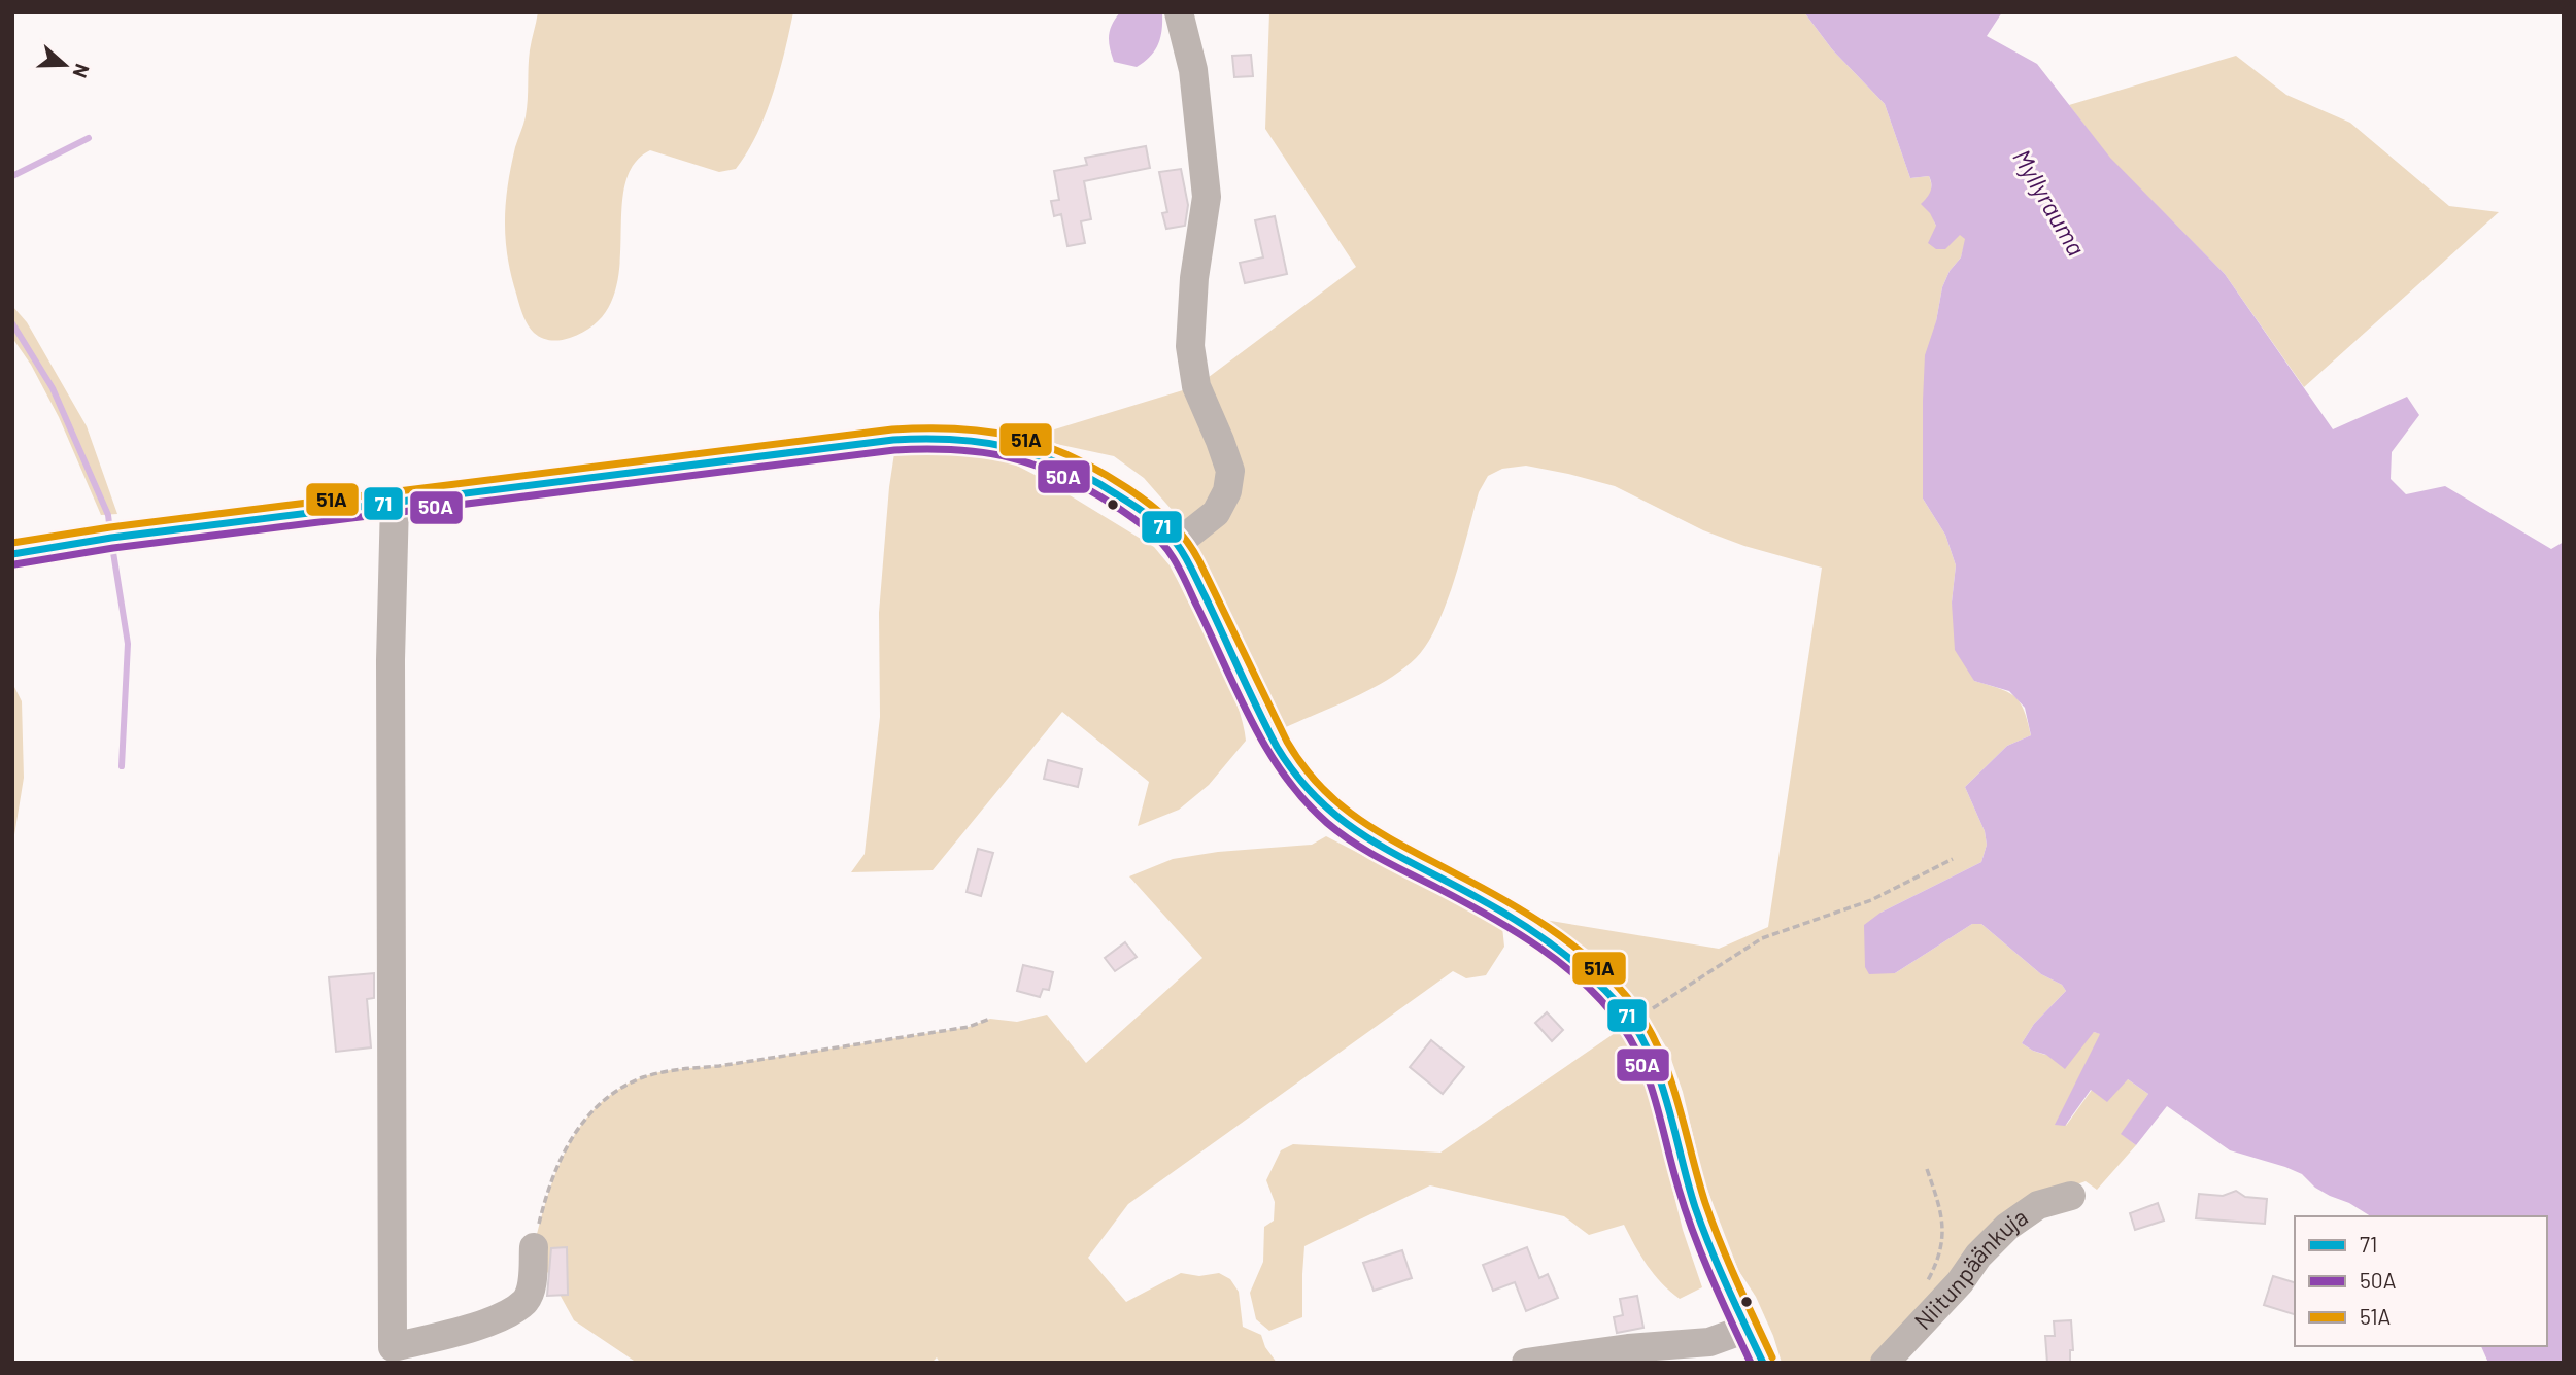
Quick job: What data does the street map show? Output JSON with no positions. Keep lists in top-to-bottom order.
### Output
{
  "streets": {
    "street": ["Niitunpäänkuja"]
  },
  "water": ["Myllyrauma"],
  "lines": ["transit line 51A", "transit line 71", "transit line 50A"],
  "legend": ["71", "50A", "51A"],
  "north": "right"
}
